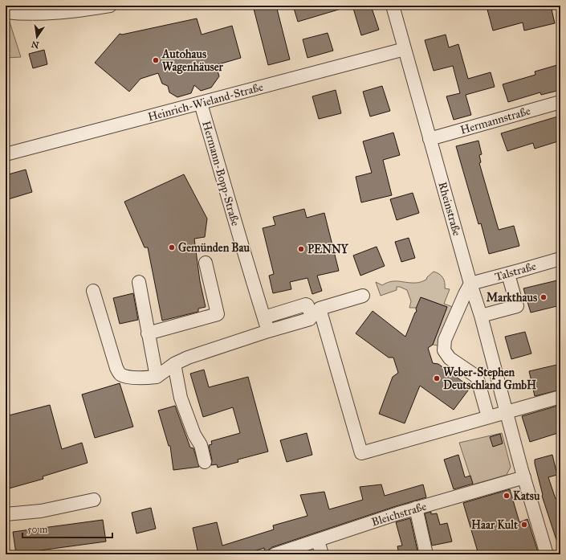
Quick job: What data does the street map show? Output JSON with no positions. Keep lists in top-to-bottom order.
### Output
{
  "streets": {
    "street": [
      "Heinrich-Wieland-Straße",
      "Hermannstraße",
      "Hermann-Bopp-Straße",
      "Rheinstraße",
      "Talstraße",
      "Bleichstraße"
    ]
  },
  "crossings": [
    ["Heinrich-Wieland-Straße", "Hermann-Bopp-Straße"],
    ["Heinrich-Wieland-Straße", "Rheinstraße"],
    ["Hermannstraße", "Rheinstraße"],
    ["Rheinstraße", "Talstraße"],
    ["Rheinstraße", "Bleichstraße"]
  ],
  "places": [
    "Autohaus Wagenhäuser",
    "Gemünden Bau",
    "PENNY",
    "Markthaus",
    "Weber-Stephen Deutschland GmbH",
    "Katsu",
    "Haar Kult"
  ],
  "scale_bar": "50 m",
  "north": "bottom"
}
